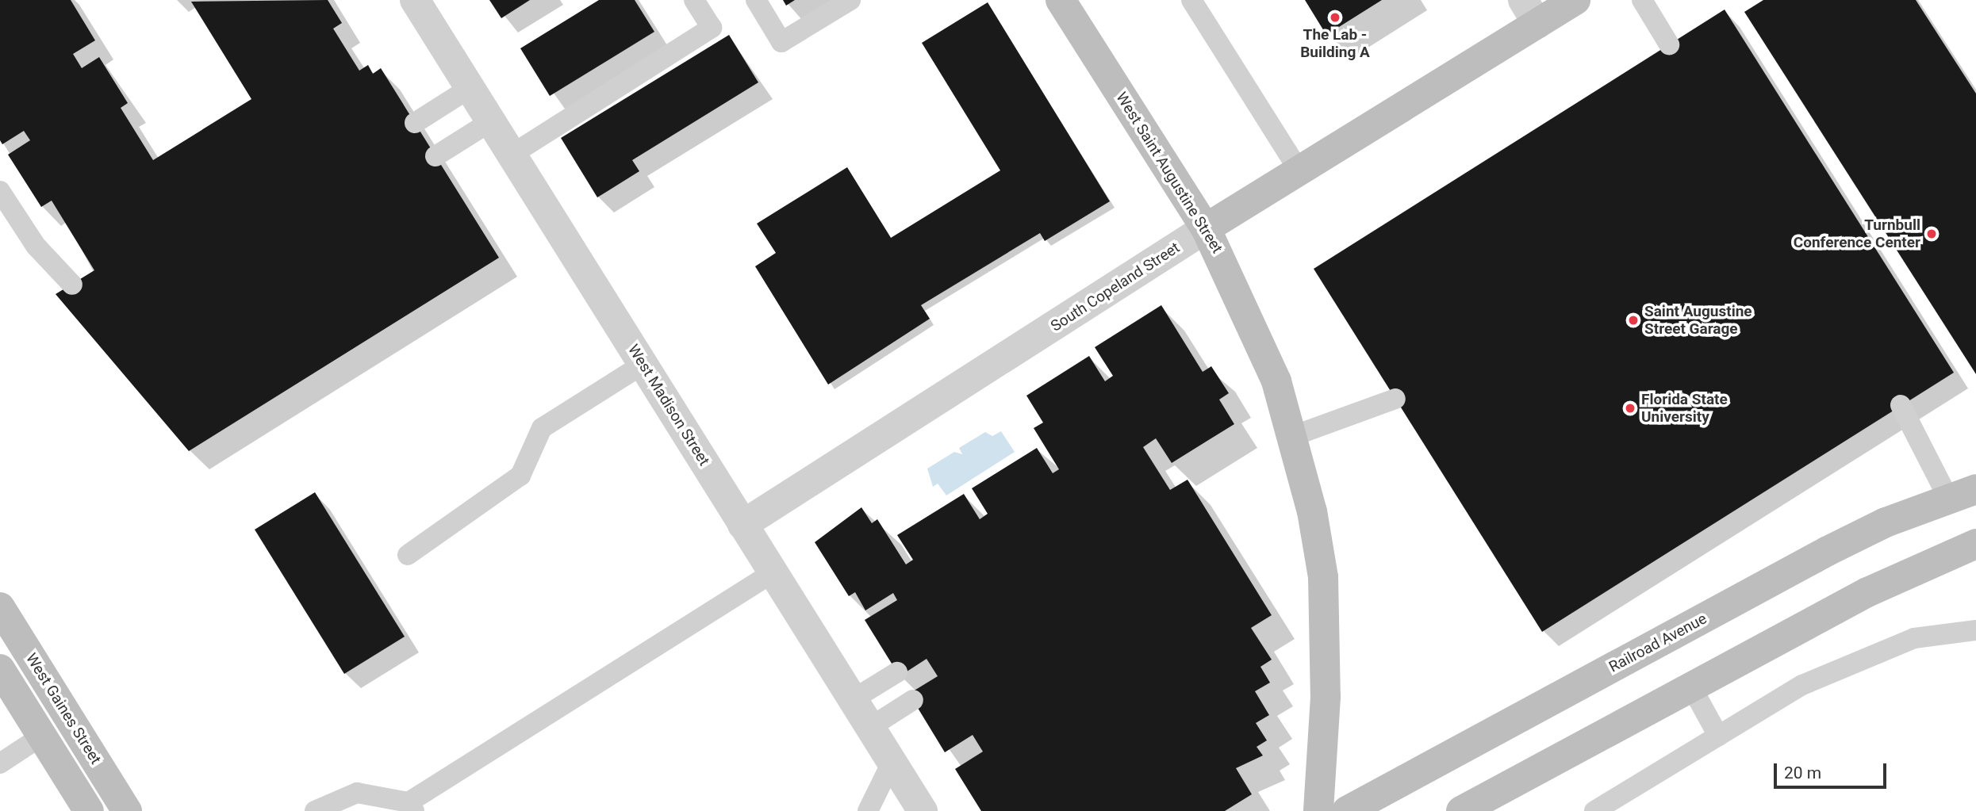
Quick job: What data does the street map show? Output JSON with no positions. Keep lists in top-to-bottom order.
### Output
{
  "streets": {
    "main road": [
      "West Saint Augustine Street",
      "South Copeland Street",
      "Railroad Avenue",
      "West Gaines Street"
    ],
    "street": ["West Madison Street"]
  },
  "crossings": [
    ["West Saint Augustine Street", "South Copeland Street"],
    ["South Copeland Street", "West Madison Street"]
  ],
  "places": [
    "The Lab - Building A",
    "Turnbull Conference Center",
    "Saint Augustine Street Garage",
    "Florida State University"
  ],
  "scale_bar": "20 m"
}
